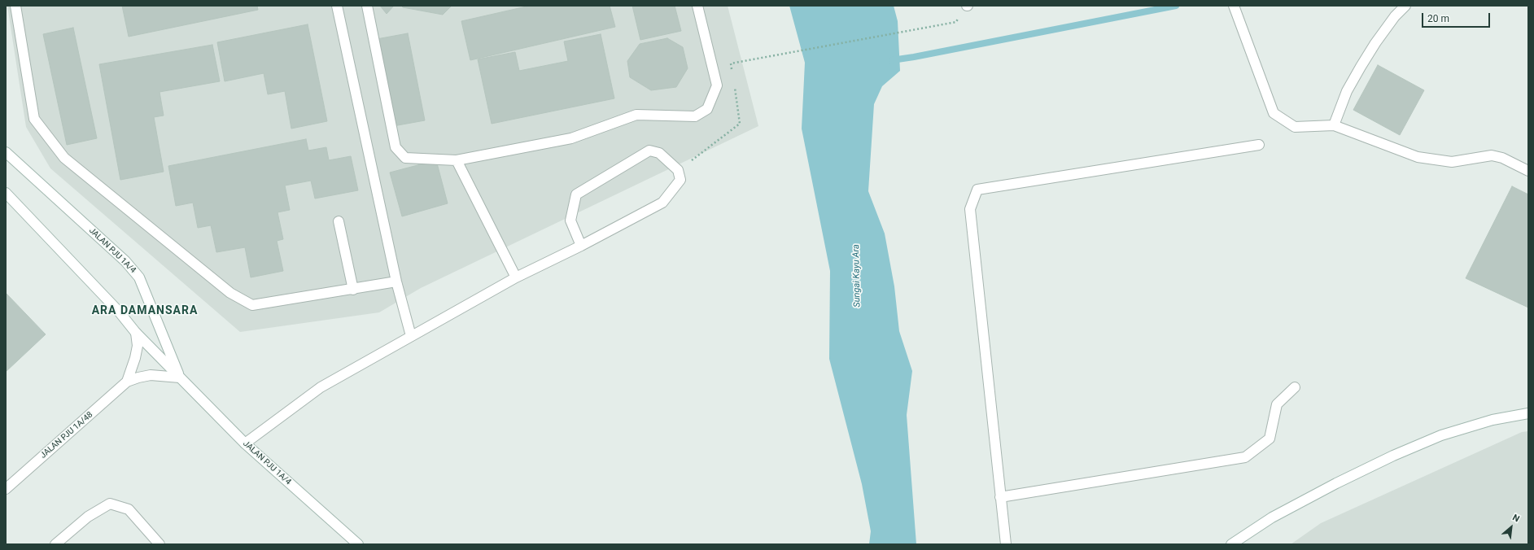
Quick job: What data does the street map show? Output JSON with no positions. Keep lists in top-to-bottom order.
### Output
{
  "streets": {
    "street": ["JALAN PJU 1A/4", "JALAN PJU 1A/48"]
  },
  "crossings": [
    ["JALAN PJU 1A/4", "JALAN PJU 1A/48"]
  ],
  "districts": ["ARA DAMANSARA"],
  "water": ["Sungai Kayu Ara"],
  "scale_bar": "20 m",
  "north": "top right"
}
